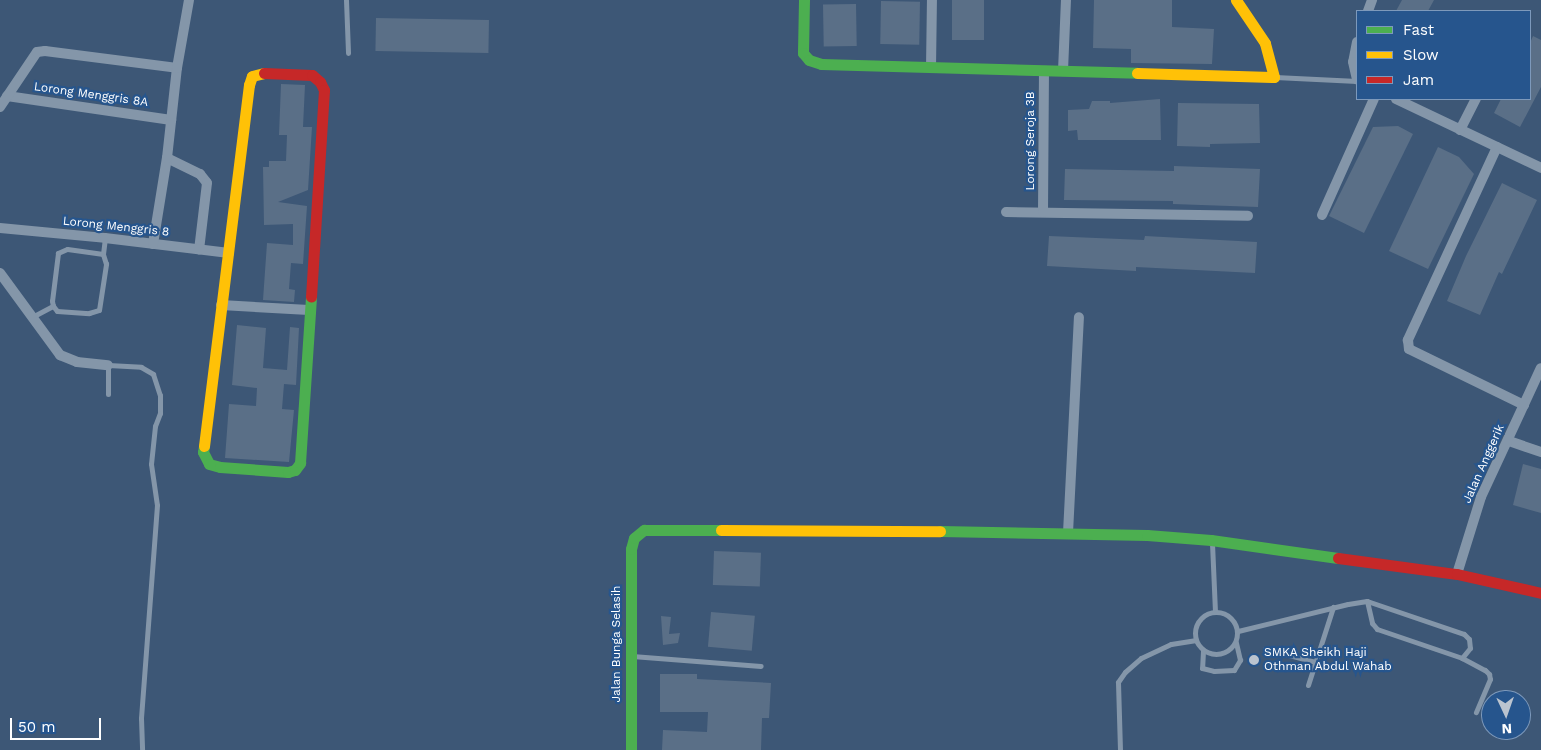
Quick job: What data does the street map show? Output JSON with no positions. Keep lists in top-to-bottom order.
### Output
{
  "streets": {
    "street": [
      "Lorong Menggris 8A",
      "Lorong Seroja 3B",
      "Lorong Menggris 8",
      "Jalan Anggerik",
      "Jalan Bunga Selasih"
    ]
  },
  "places": ["SMKA Sheikh Haji Othman Abdul Wahab"],
  "legend": ["Fast", "Slow", "Jam"],
  "scale_bar": "50 m",
  "north": "bottom"
}
